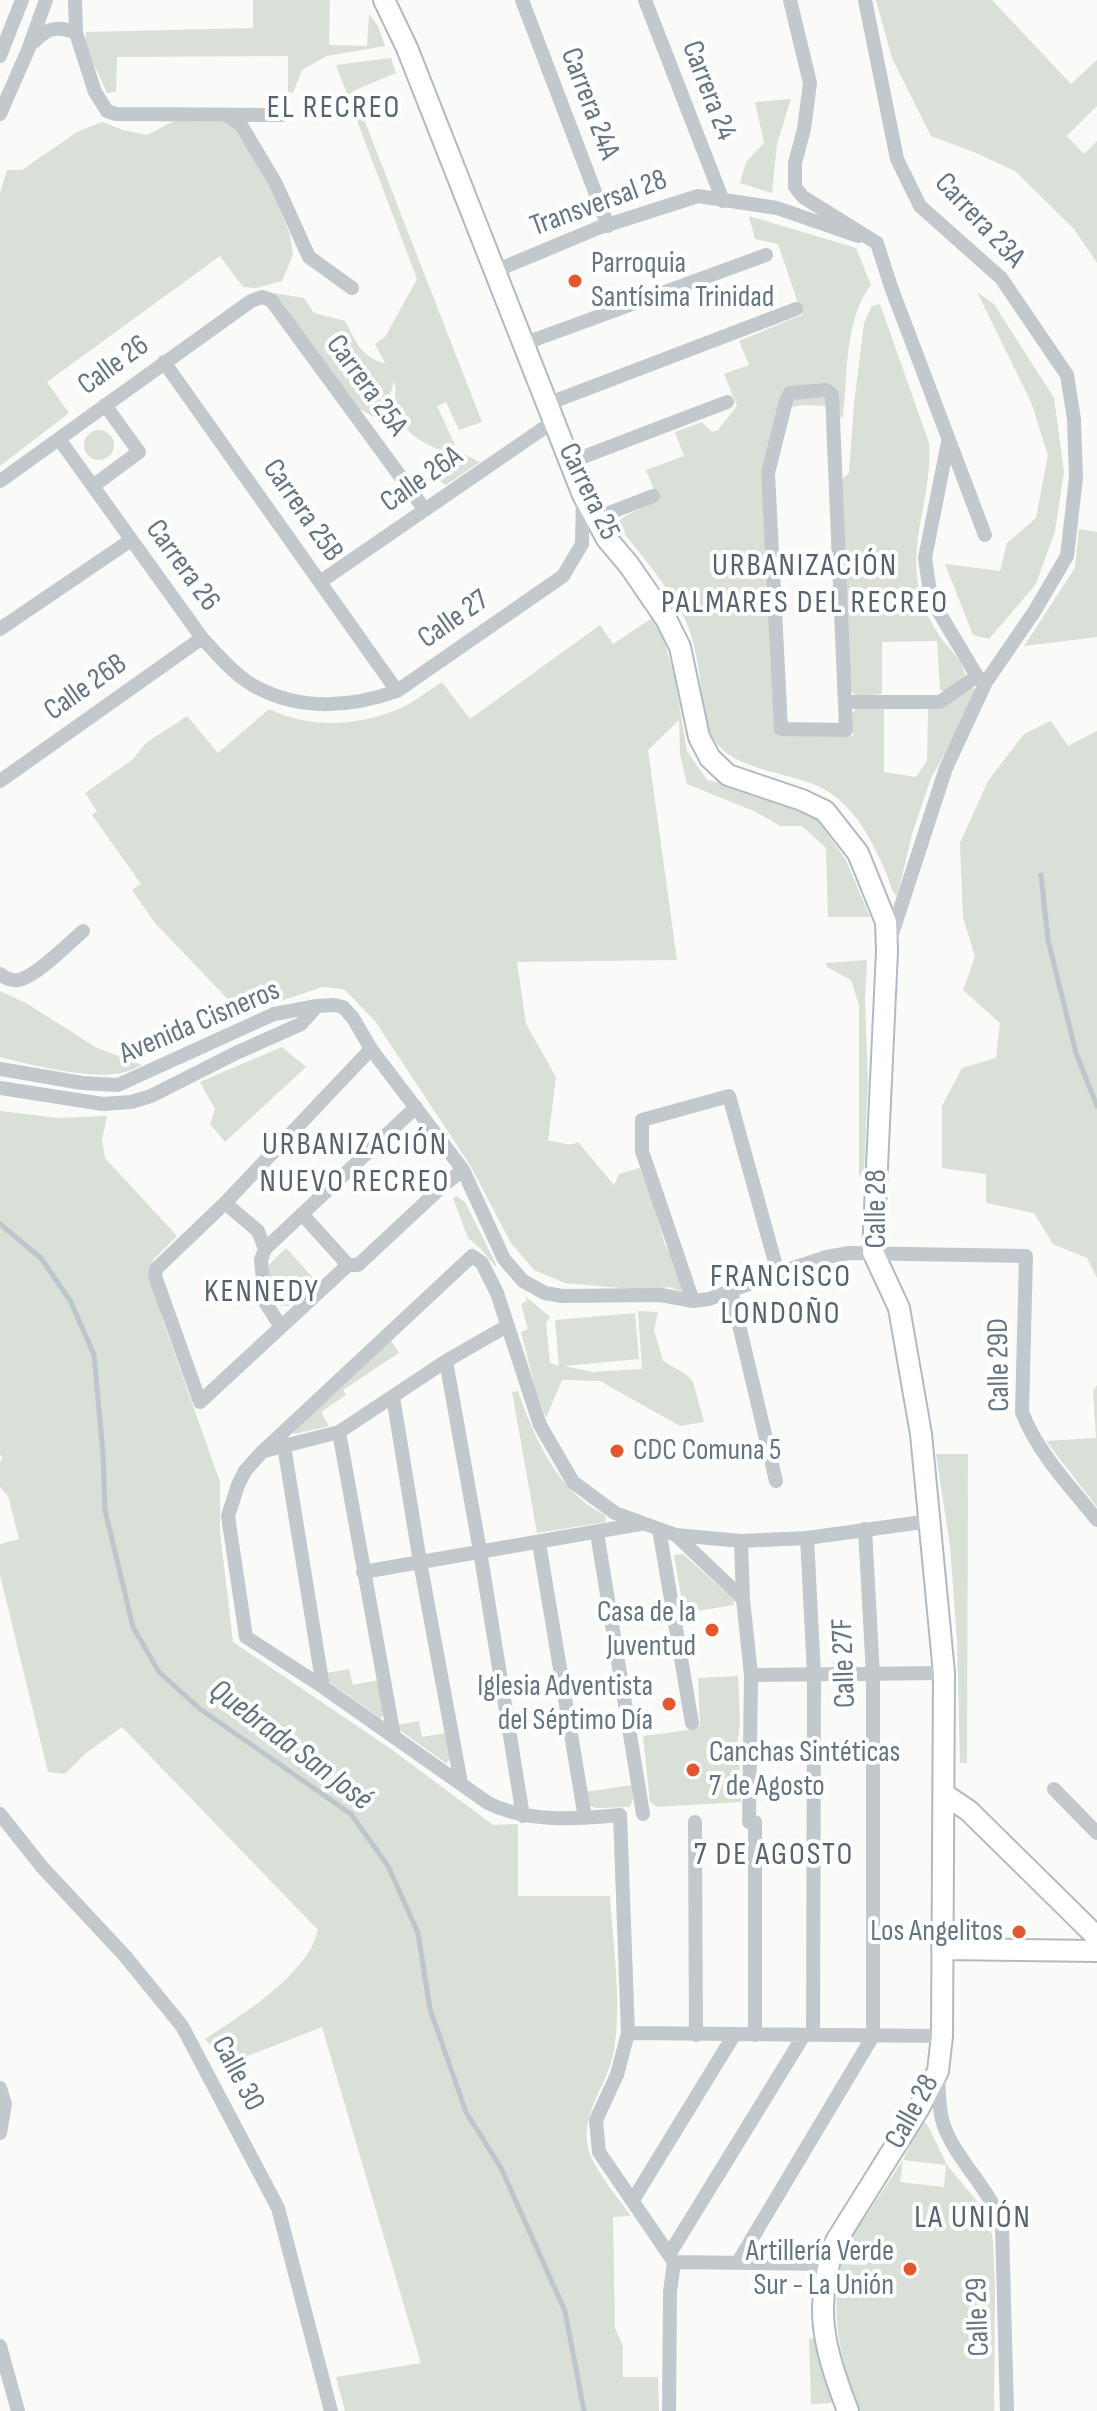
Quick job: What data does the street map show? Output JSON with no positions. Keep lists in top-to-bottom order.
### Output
{
  "streets": {
    "street": [
      "Carrera 24",
      "Carrera 24A",
      "Transversal 28",
      "Carrera 23A",
      "Calle 26",
      "Carrera 25A",
      "Calle 26A",
      "Carrera 25",
      "Carrera 25B",
      "Carrera 26",
      "Calle 27",
      "Calle 26B",
      "Avenida Cisneros",
      "Calle 28",
      "Calle 29D",
      "Calle 27F",
      "Calle 30",
      "Calle 29"
    ]
  },
  "crossings": [
    ["Carrera 24", "Transversal 28"],
    ["Carrera 24A", "Transversal 28"],
    ["Transversal 28", "Carrera 25"],
    ["Carrera 23A", "Calle 28"],
    ["Calle 26", "Carrera 25A"],
    ["Calle 26", "Carrera 25B"],
    ["Calle 26", "Carrera 26"],
    ["Carrera 25A", "Calle 26A"],
    ["Calle 26A", "Carrera 25"],
    ["Calle 26A", "Carrera 25B"],
    ["Carrera 25", "Calle 27"],
    ["Carrera 25", "Calle 28"],
    ["Carrera 25B", "Calle 27"],
    ["Carrera 26", "Calle 27"],
    ["Carrera 26", "Calle 26B"],
    ["Calle 28", "Calle 29D"]
  ],
  "districts": [
    "EL RECREO",
    "URBANIZACIÓN PALMARES DEL RECREO",
    "URBANIZACIÓN NUEVO RECREO",
    "FRANCISCO LONDOÑO",
    "KENNEDY",
    "7 DE AGOSTO",
    "LA UNIÓN"
  ],
  "water": ["Quebrada San José"],
  "places": [
    "Parroquia Santísima Trinidad",
    "CDC Comuna 5",
    "Casa de la Juventud",
    "Iglesia Adventista del Séptimo Día",
    "Canchas Sintéticas 7 de Agosto",
    "Los Angelitos",
    "Artillería Verde Sur - La Unión"
  ]
}
